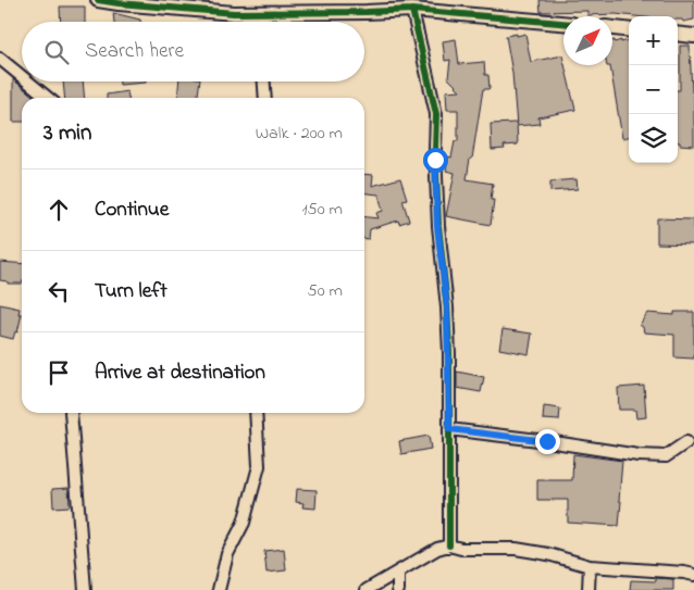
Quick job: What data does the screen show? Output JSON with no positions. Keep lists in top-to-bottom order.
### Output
{
  "north": "top right",
  "page": {
    "map_buttons": ["+", "−"],
    "search": "Search here",
    "heading": ["3 min", "Walk · 200 m"],
    "list": [
      ["Continue", "150 m"],
      ["Turn left", "50 m"],
      "Arrive at destination"
    ]
  }
}
